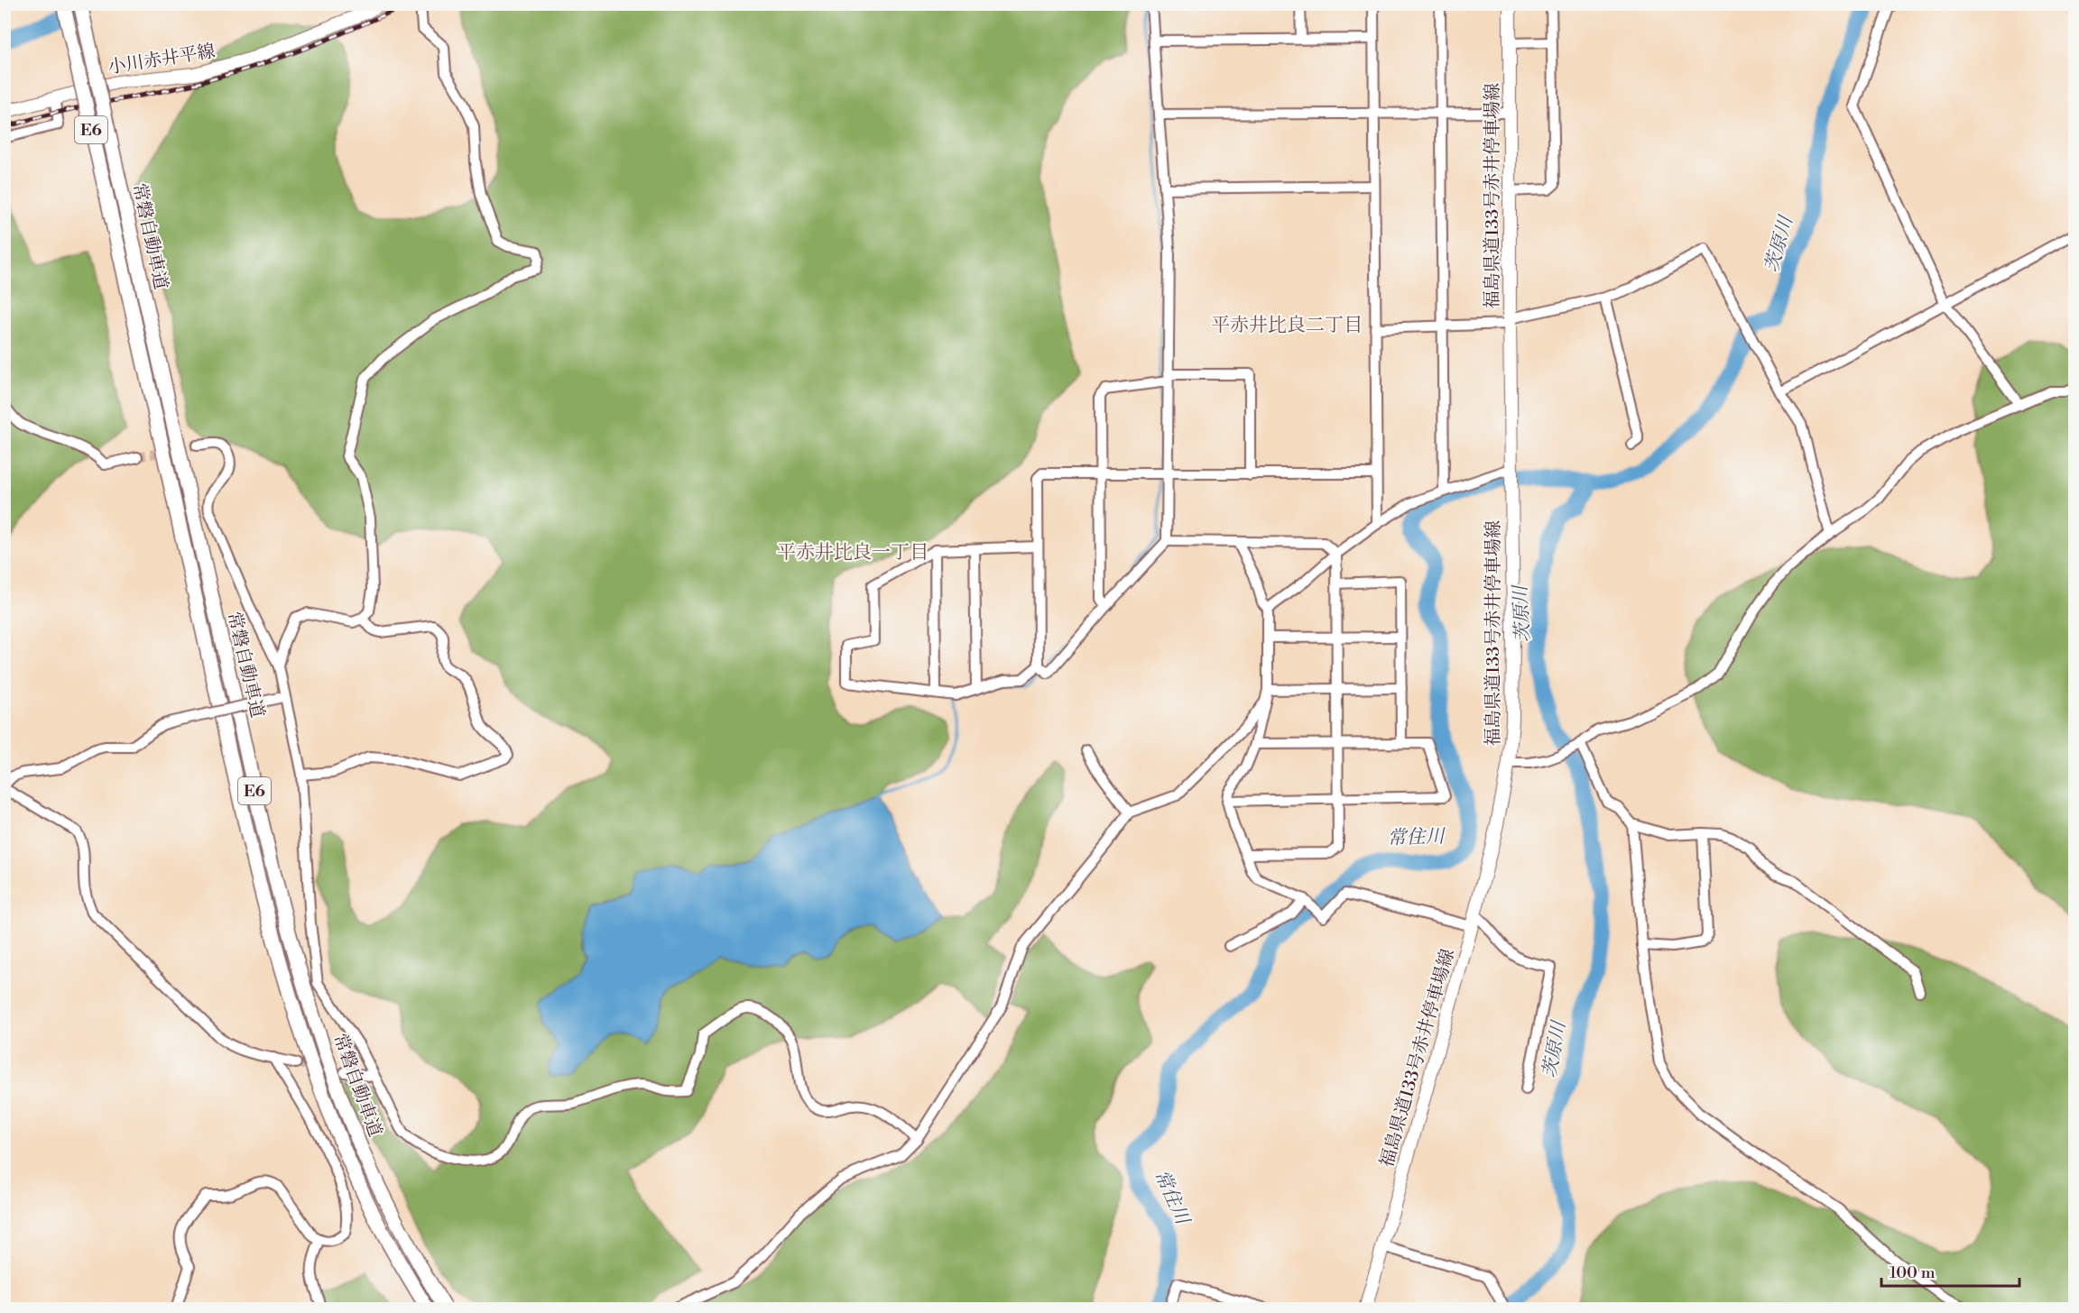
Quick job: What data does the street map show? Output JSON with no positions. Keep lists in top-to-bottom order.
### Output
{
  "streets": {
    "highway": ["E6", "常磐自動車道"],
    "main road": ["小川赤井平線", "福島県道133号赤井停車場線"]
  },
  "districts": ["平赤井比良二丁目", "平赤井比良一丁目"],
  "water": ["茨原川", "常住川"],
  "scale_bar": "100 m"
}
